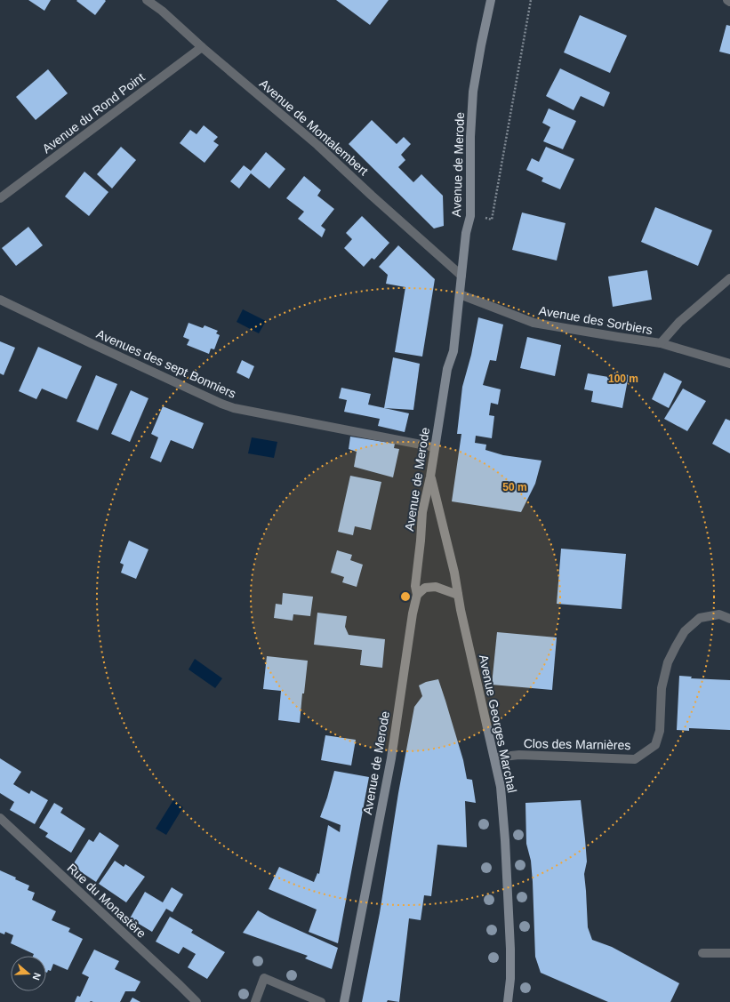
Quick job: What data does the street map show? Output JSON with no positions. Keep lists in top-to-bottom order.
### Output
{
  "streets": {
    "street": [
      "Avenue du Rond Point",
      "Avenue de Montalembert",
      "Avenue de Merode",
      "Avenue des Sorbiers",
      "Avenues des sept Bonniers",
      "Avenue Georges Marchal",
      "Clos des Marnières",
      "Rue du Monastère"
    ]
  },
  "crossings": [
    ["Avenue du Rond Point", "Avenue de Montalembert"],
    ["Avenue de Montalembert", "Avenue de Merode"],
    ["Avenue de Merode", "Avenue des Sorbiers"],
    ["Avenue de Merode", "Avenues des sept Bonniers"],
    ["Avenue de Merode", "Avenue Georges Marchal"],
    ["Avenue Georges Marchal", "Clos des Marnières"]
  ],
  "north": "right",
  "rings": ["100 m", "50 m"]
}
